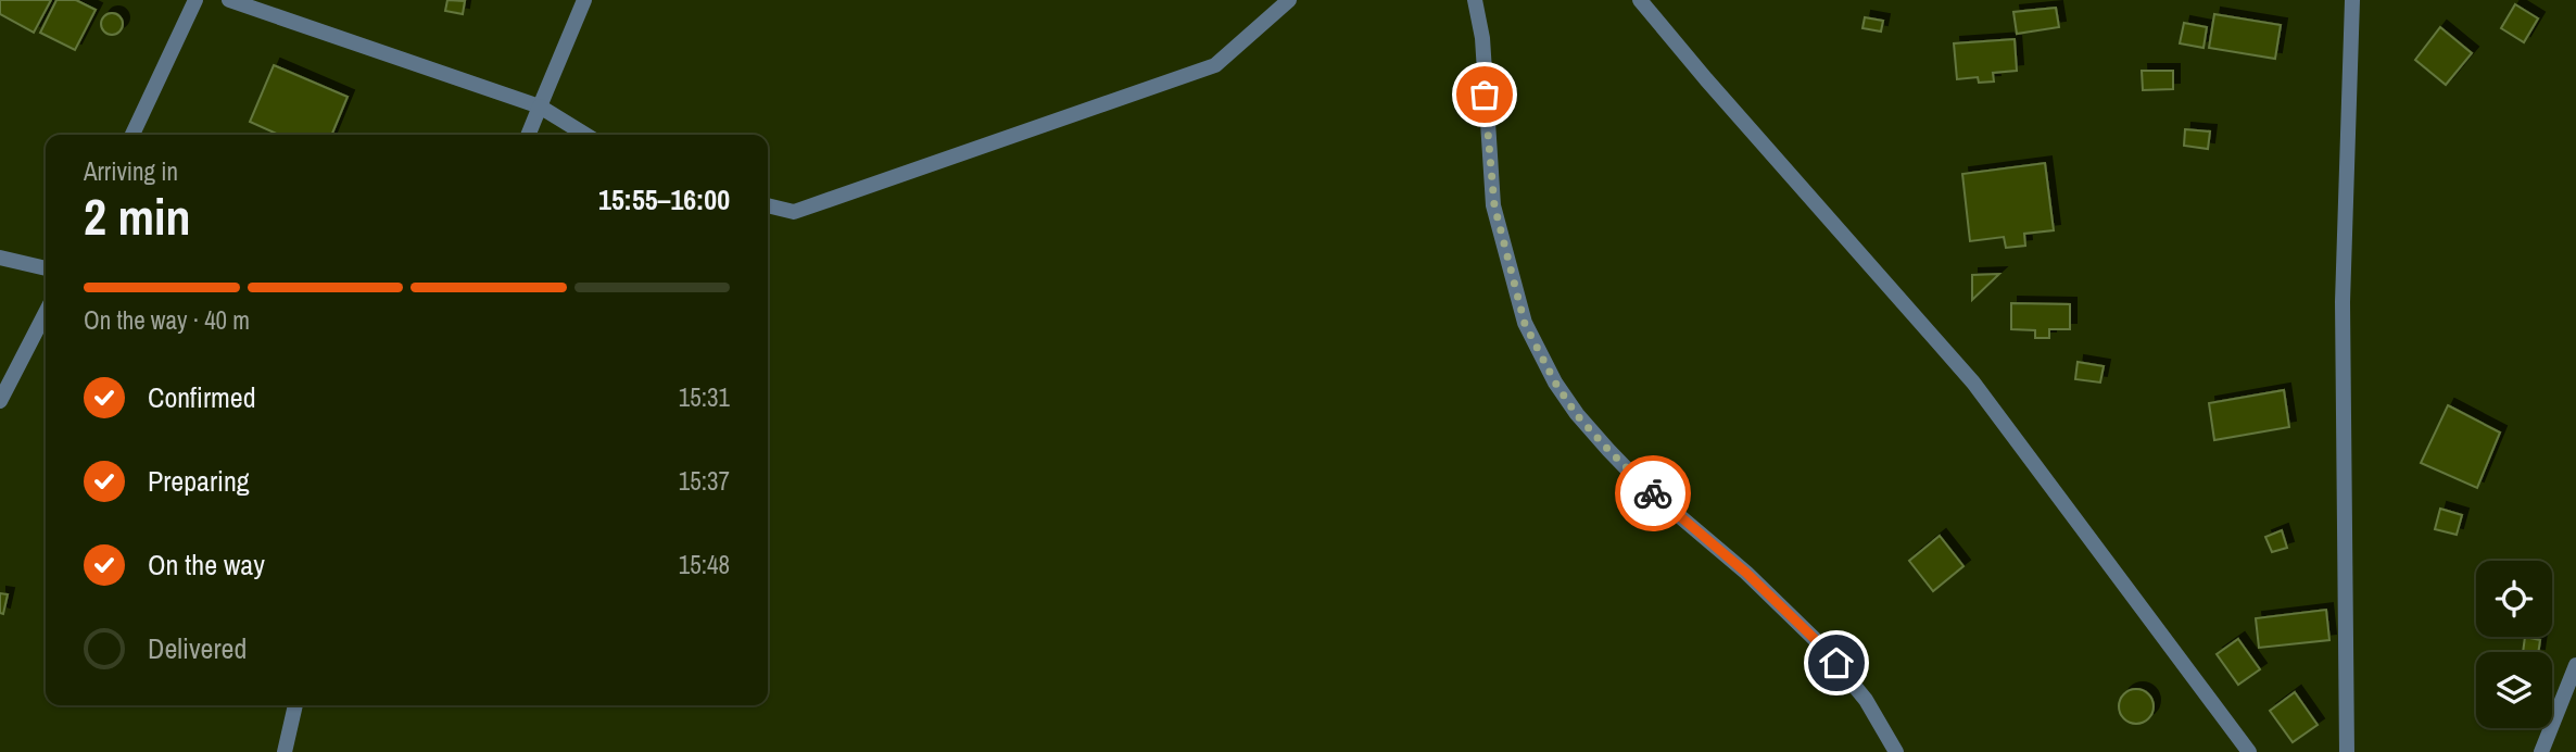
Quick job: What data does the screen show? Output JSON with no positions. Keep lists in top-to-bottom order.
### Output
{
  "page": {
    "heading": ["2 min", "Arriving in", "15:55–16:00"],
    "bar": "On the way · 40 m",
    "list": [
      ["Confirmed", "15:31"],
      ["Preparing", "15:37"],
      ["On the way", "15:48"],
      "Delivered"
    ]
  }
}
